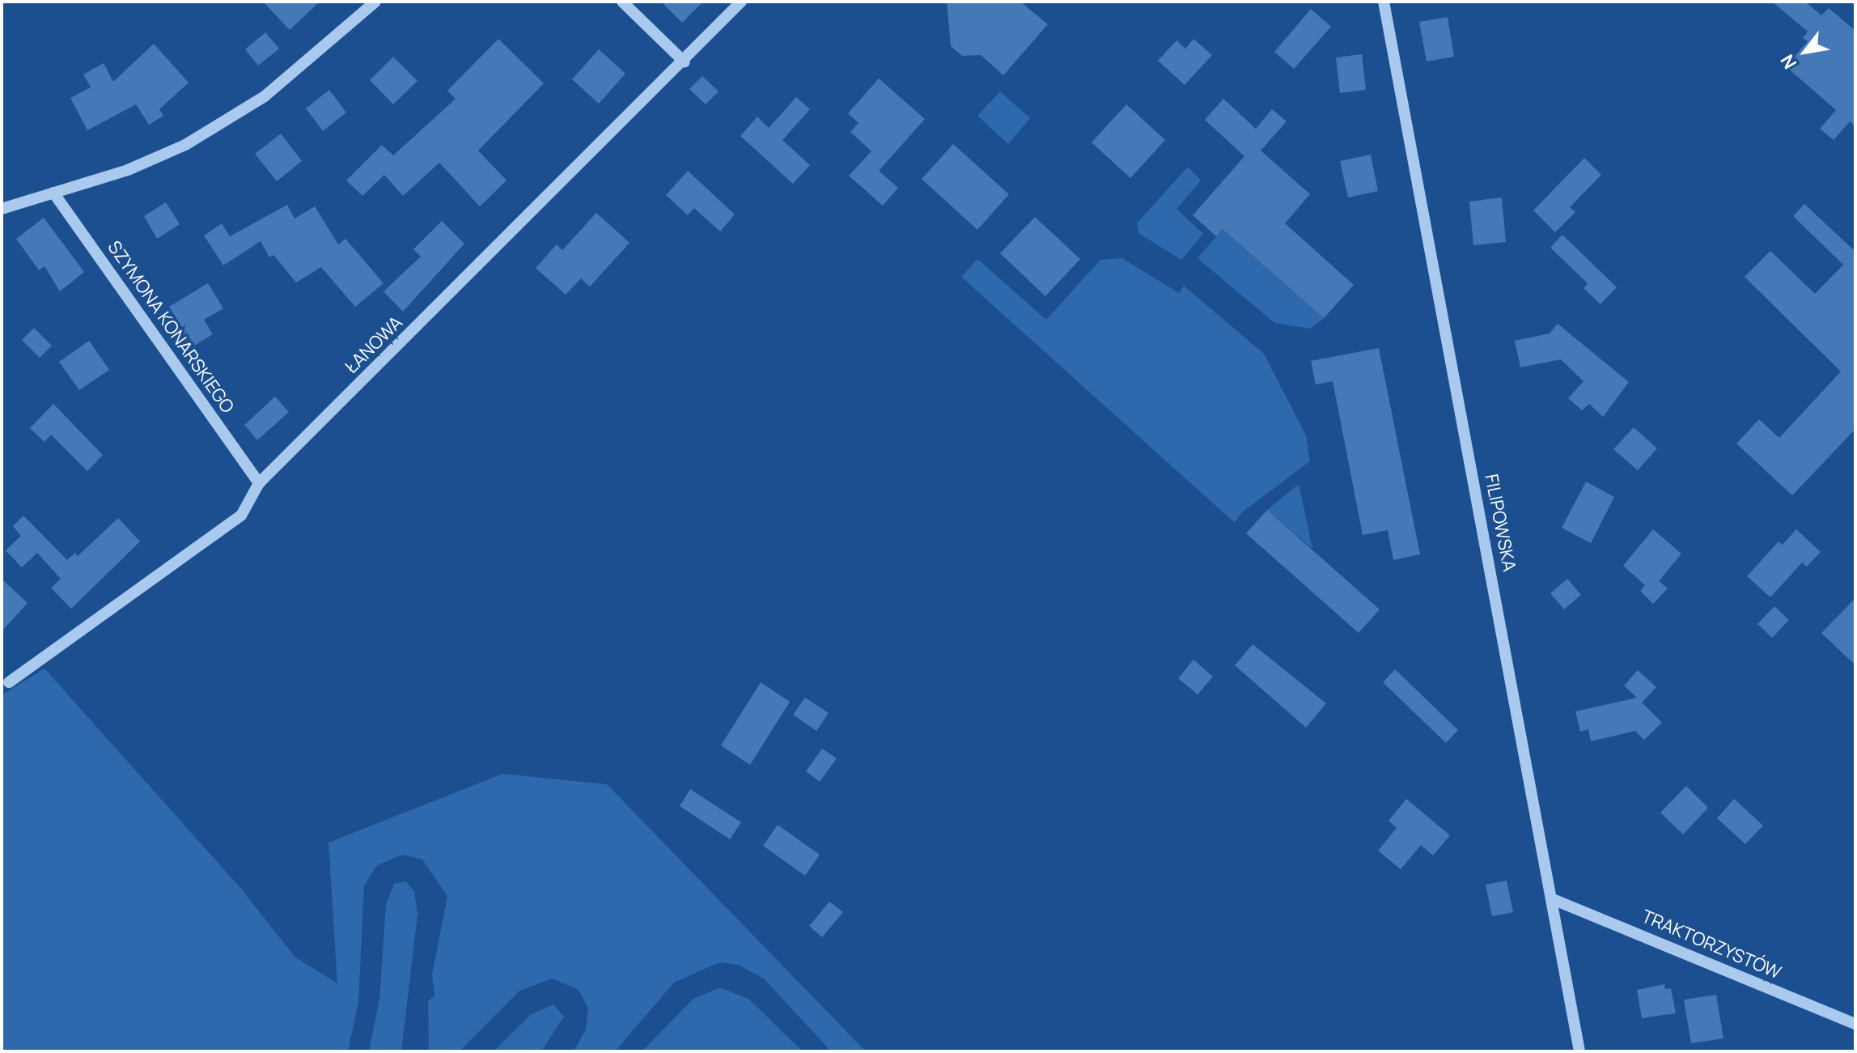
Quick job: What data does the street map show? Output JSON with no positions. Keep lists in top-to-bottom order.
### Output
{
  "streets": {
    "street": [
      "SZYMONA KONARSKIEGO",
      "ŁANOWA",
      "FILIPOWSKA",
      "TRAKTORZYSTÓW"
    ]
  },
  "crossings": [
    ["SZYMONA KONARSKIEGO", "ŁANOWA"],
    ["FILIPOWSKA", "TRAKTORZYSTÓW"]
  ],
  "north": "bottom left"
}
